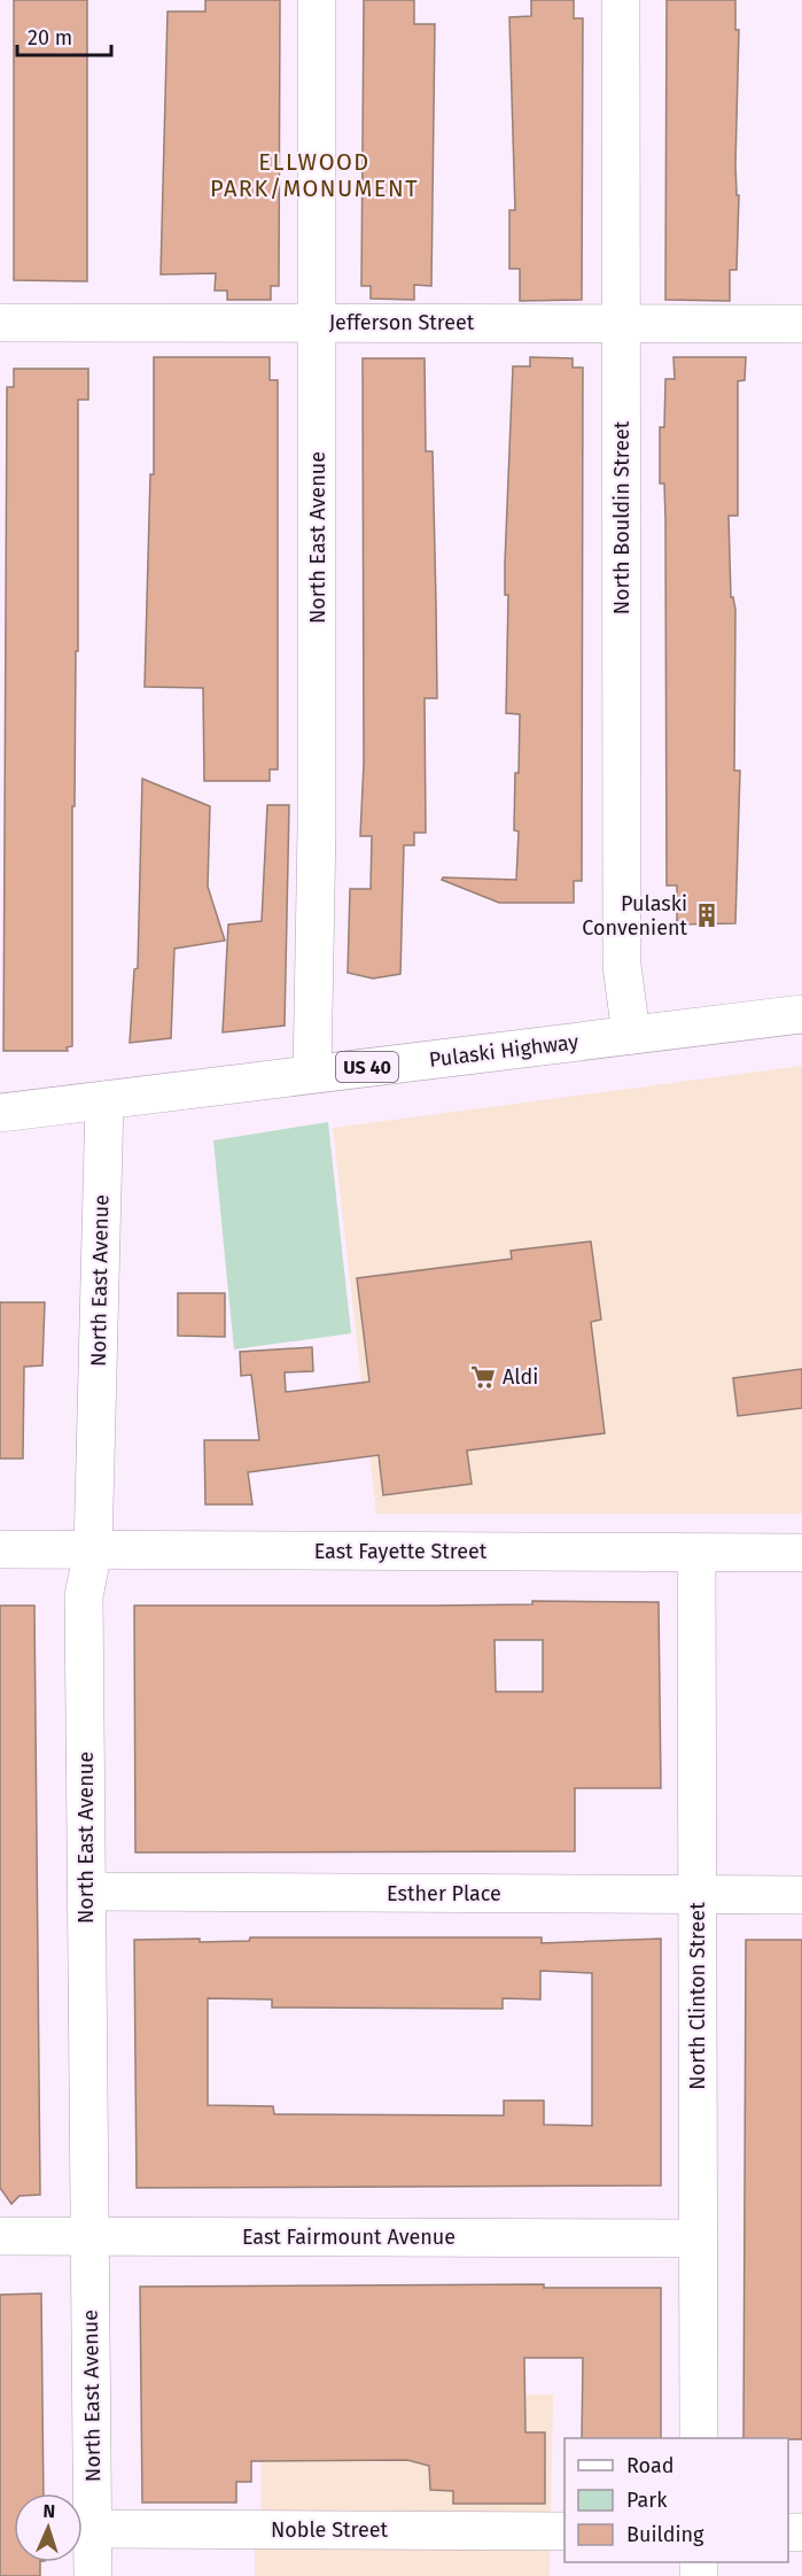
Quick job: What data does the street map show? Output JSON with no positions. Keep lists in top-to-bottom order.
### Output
{
  "streets": {
    "street": [
      "Jefferson Street",
      "North Bouldin Street",
      "North East Avenue",
      "Pulaski Highway",
      "US 40",
      "East Fayette Street",
      "Esther Place",
      "North Clinton Street",
      "East Fairmount Avenue",
      "Noble Street"
    ]
  },
  "crossings": [
    ["Jefferson Street", "North Bouldin Street"],
    ["Jefferson Street", "North East Avenue"],
    ["North Bouldin Street", "Pulaski Highway"],
    ["North East Avenue", "Pulaski Highway"],
    ["North East Avenue", "East Fayette Street"],
    ["North East Avenue", "Esther Place"],
    ["North East Avenue", "East Fairmount Avenue"],
    ["North East Avenue", "Noble Street"],
    ["East Fayette Street", "North Clinton Street"],
    ["Esther Place", "North Clinton Street"],
    ["North Clinton Street", "East Fairmount Avenue"]
  ],
  "districts": ["ELLWOOD PARK/MONUMENT"],
  "places": {
    "building": ["Pulaski Convenient"],
    "supermarket": ["Aldi"]
  },
  "legend": ["Road", "Park", "Building"],
  "scale_bar": "20 m",
  "north": "top"
}
